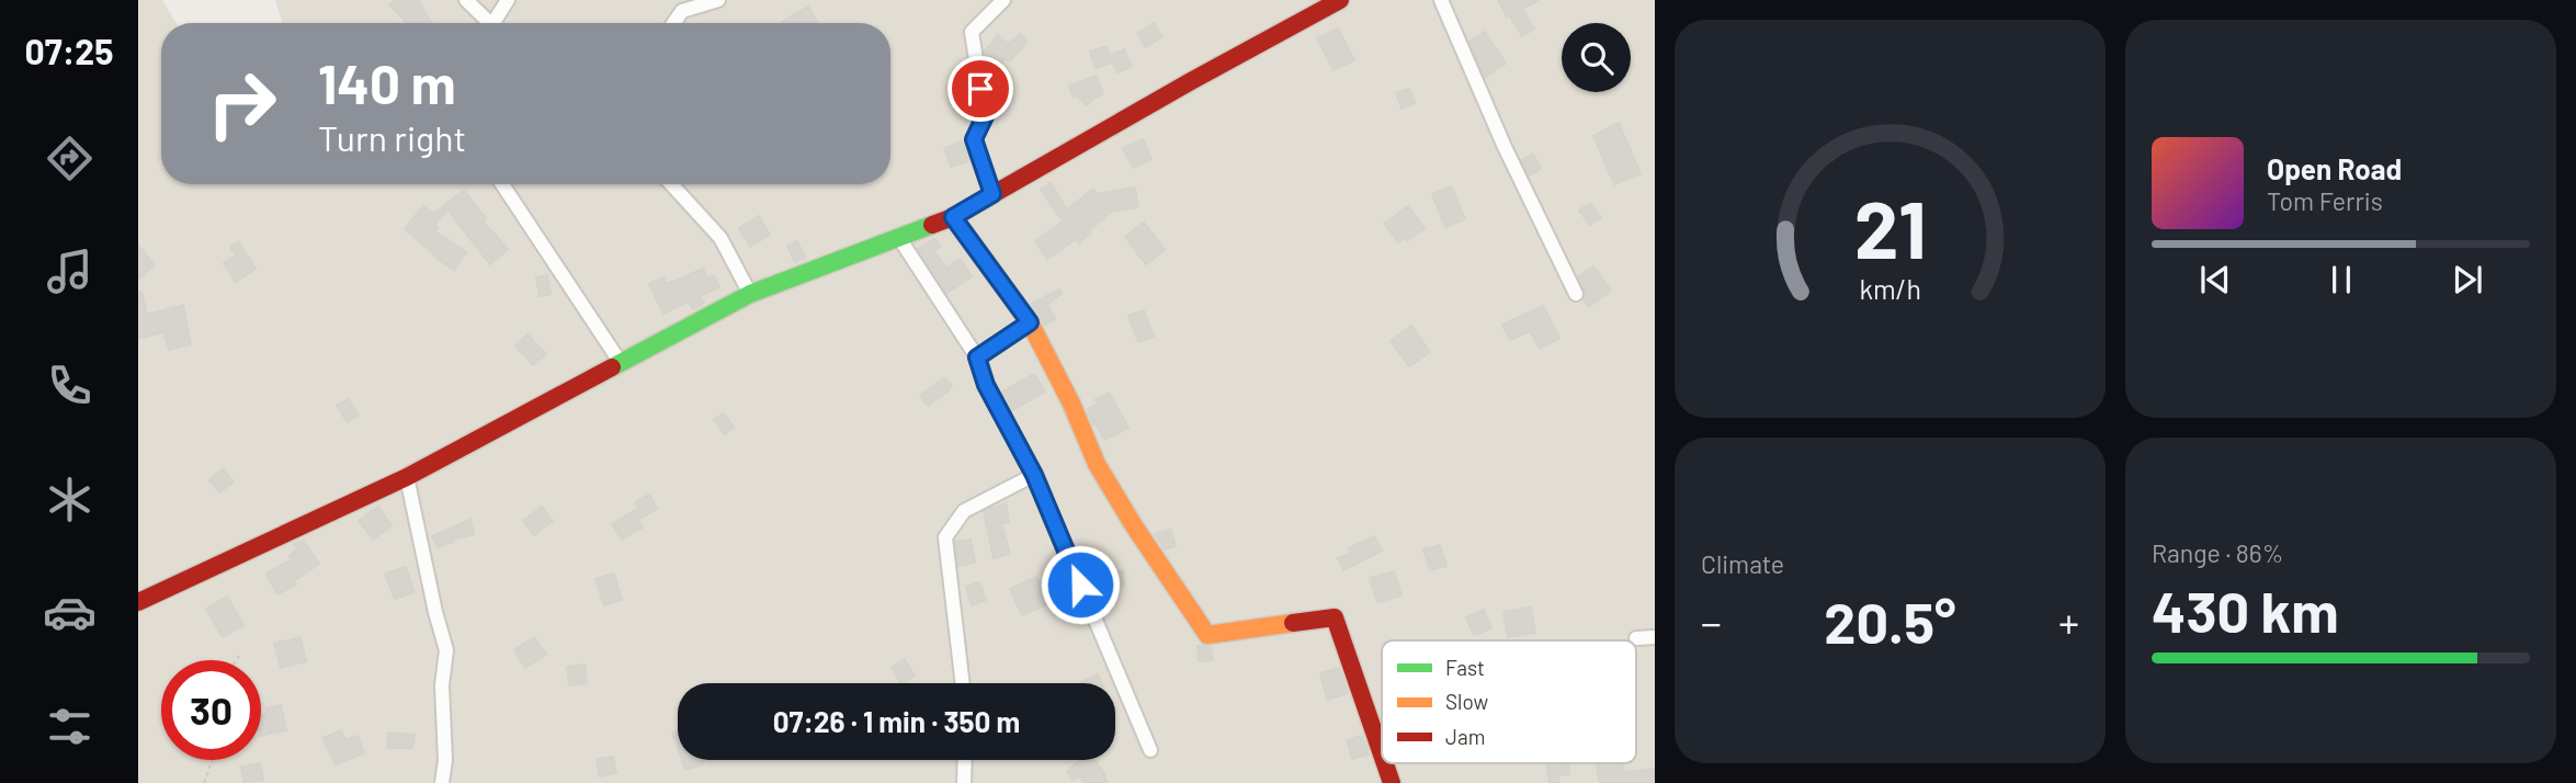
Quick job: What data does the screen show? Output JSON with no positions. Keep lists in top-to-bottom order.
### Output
{
  "legend": ["Fast", "Slow", "Jam"],
  "page": {
    "tabs": "07:25",
    "turn": ["140 m", "Turn right"],
    "song": ["Open Road", "Tom Ferris"],
    "tile": [
      "Climate",
      ["Range · 86%", "430 km"]
    ],
    "heat": ["−", "20.5°", "+"],
    "limit": "30",
    "trip": "07:26 · 1 min · 350 m",
    "gauge": ["21", "km/h"]
  }
}
